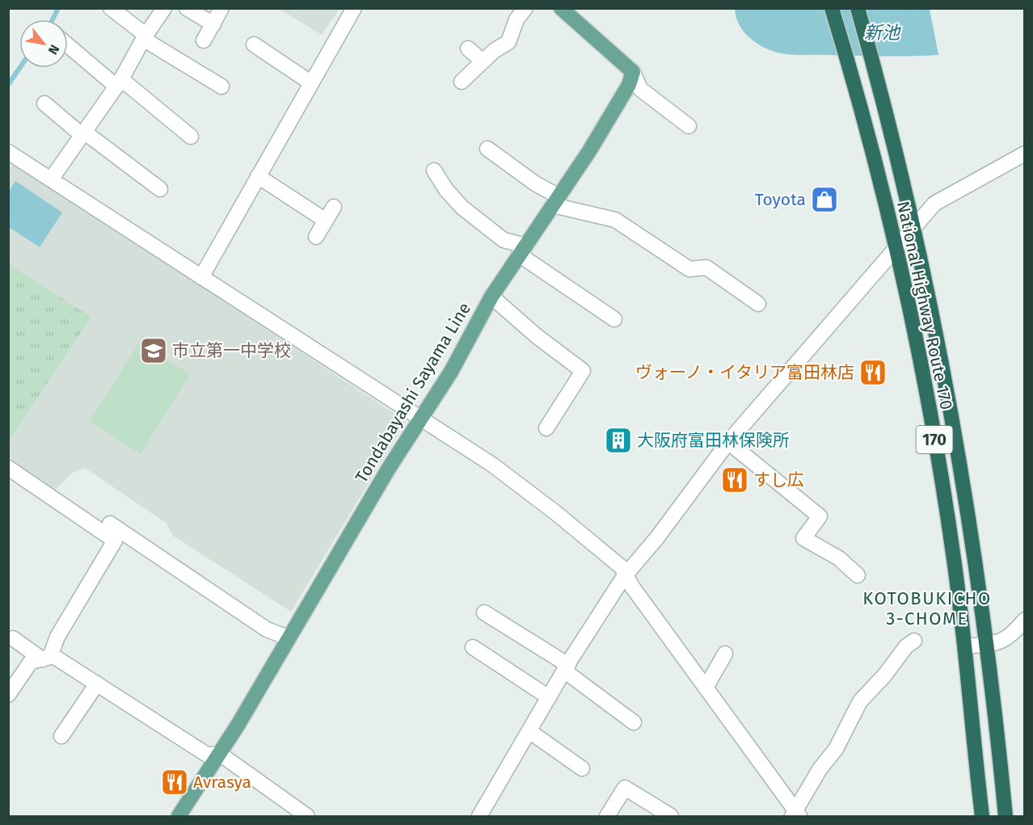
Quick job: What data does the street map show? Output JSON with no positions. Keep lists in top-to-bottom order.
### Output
{
  "streets": {
    "highway": ["National Highway Route 170", "170"],
    "main road": ["Tondabayashi Sayama Line"]
  },
  "districts": ["KOTOBUKICHO 3-CHOME"],
  "water": ["新池"],
  "places": {
    "shop": ["Toyota"],
    "school or university": ["市立第一中学校"],
    "restaurant": ["ヴォーノ・イタリア富田林店", "すし広", "Avrasya"],
    "building": ["大阪府富田林保険所"]
  },
  "north": "bottom right"
}
